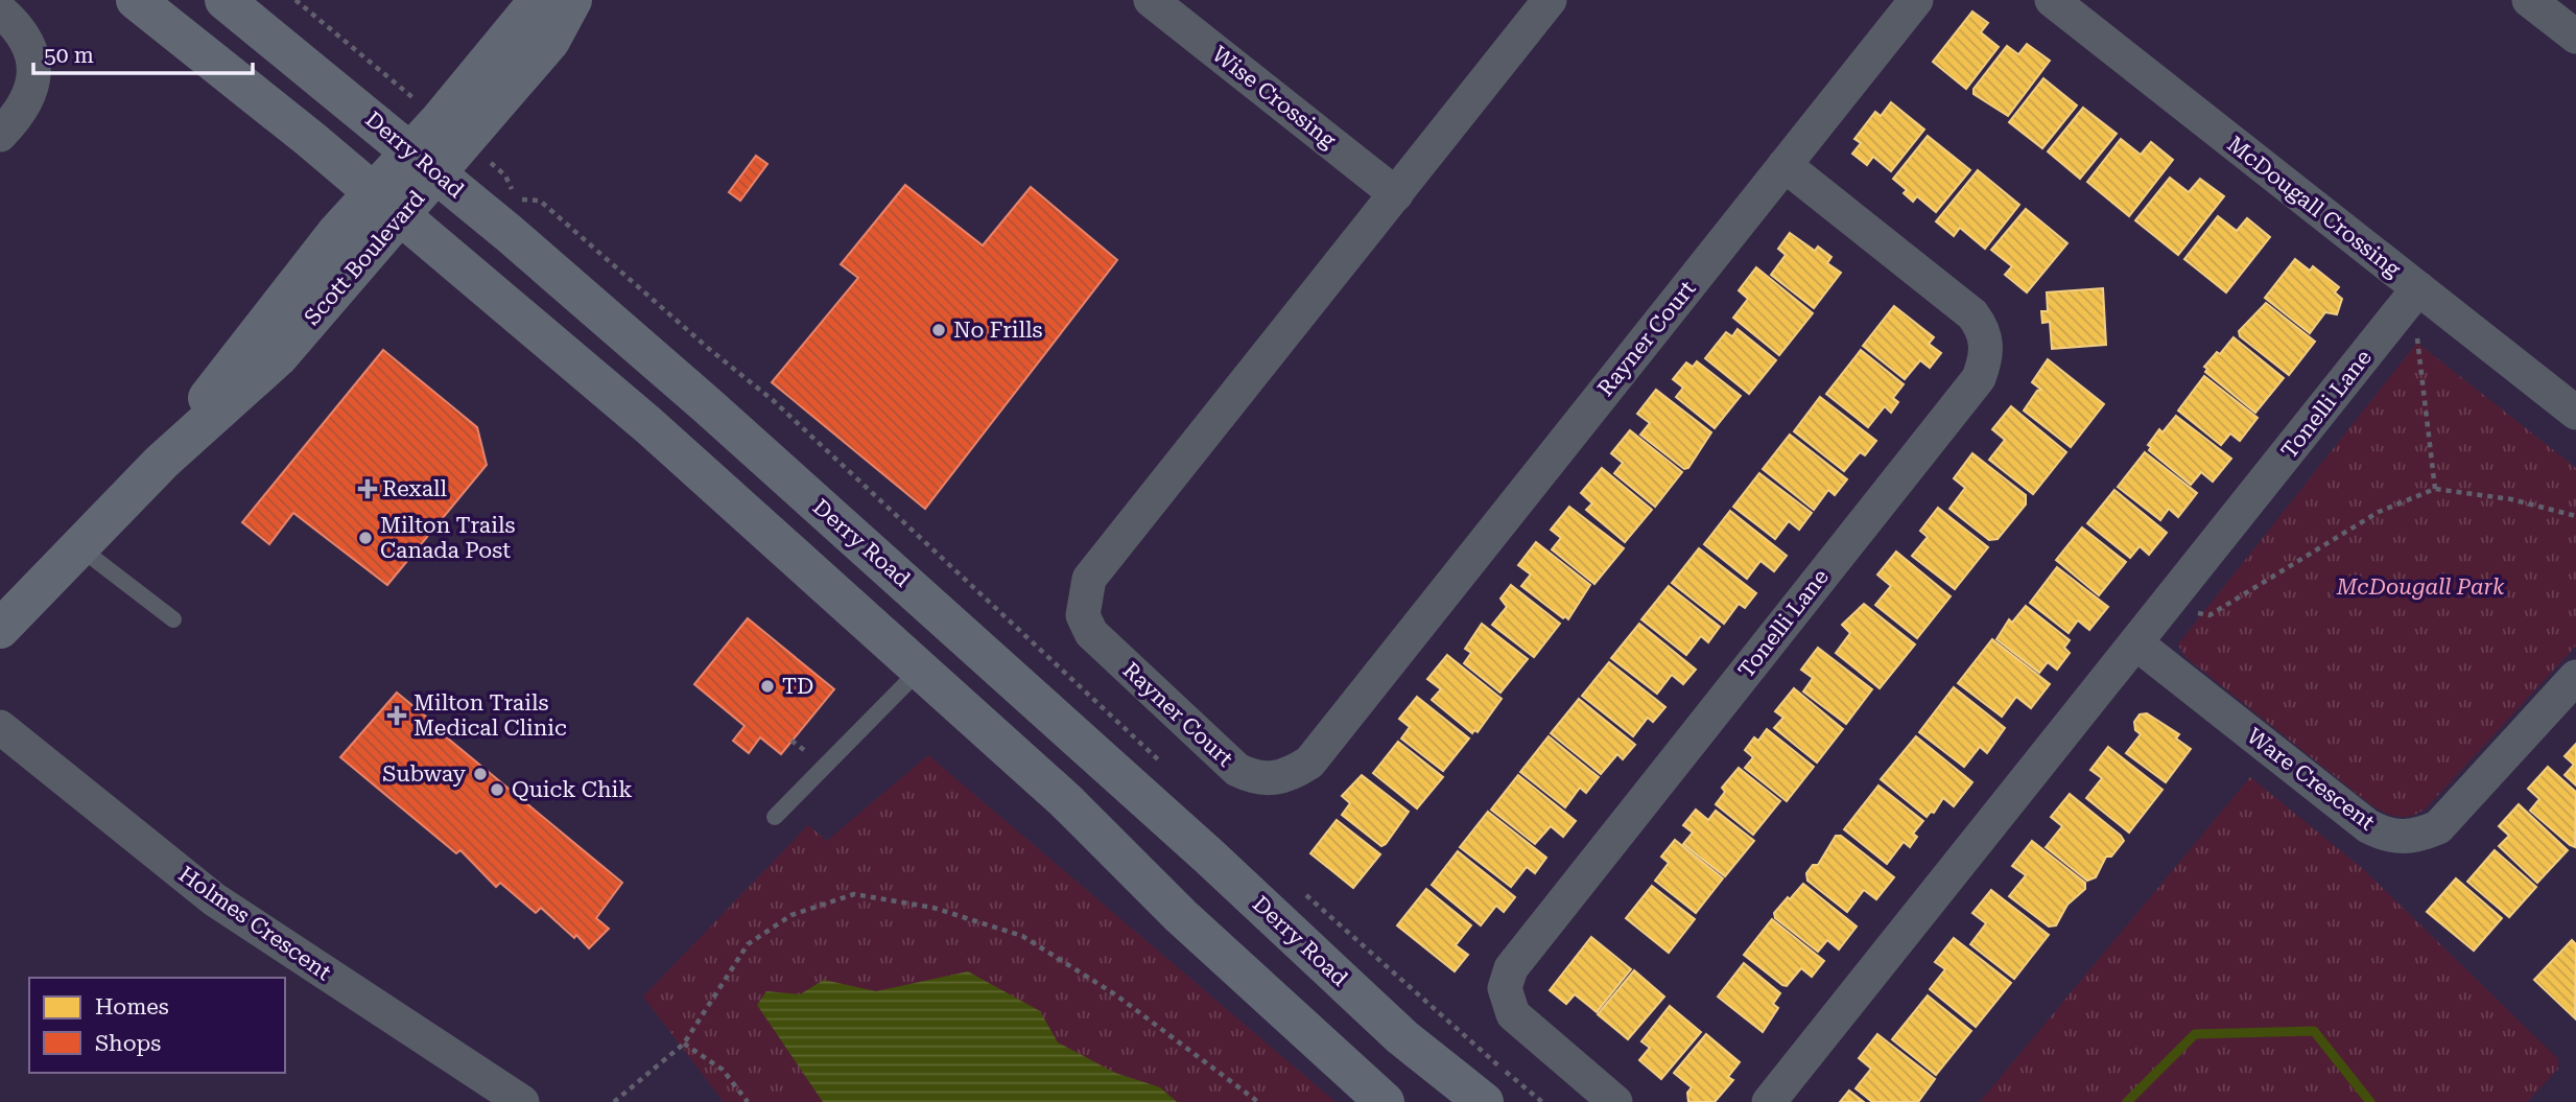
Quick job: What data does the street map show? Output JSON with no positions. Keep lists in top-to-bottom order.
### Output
{
  "streets": {
    "main road": ["Derry Road", "Scott Boulevard"],
    "street": [
      "Wise Crossing",
      "McDougall Crossing",
      "Rayner Court",
      "Tonelli Lane",
      "Ware Crescent",
      "Holmes Crescent"
    ]
  },
  "crossings": [
    ["Wise Crossing", "Rayner Court"],
    ["Derry Road", "Scott Boulevard"],
    ["McDougall Crossing", "Tonelli Lane"],
    ["Rayner Court", "Tonelli Lane"],
    ["Tonelli Lane", "Ware Crescent"]
  ],
  "parks": ["McDougall Park"],
  "places": {
    "other": [
      "No Frills",
      "Milton Trails Canada Post",
      "TD",
      "Subway",
      "Quick Chik"
    ],
    "health": ["Rexall", "Milton Trails Medical Clinic"]
  },
  "legend": ["Homes", "Shops"],
  "scale_bar": "50 m"
}
